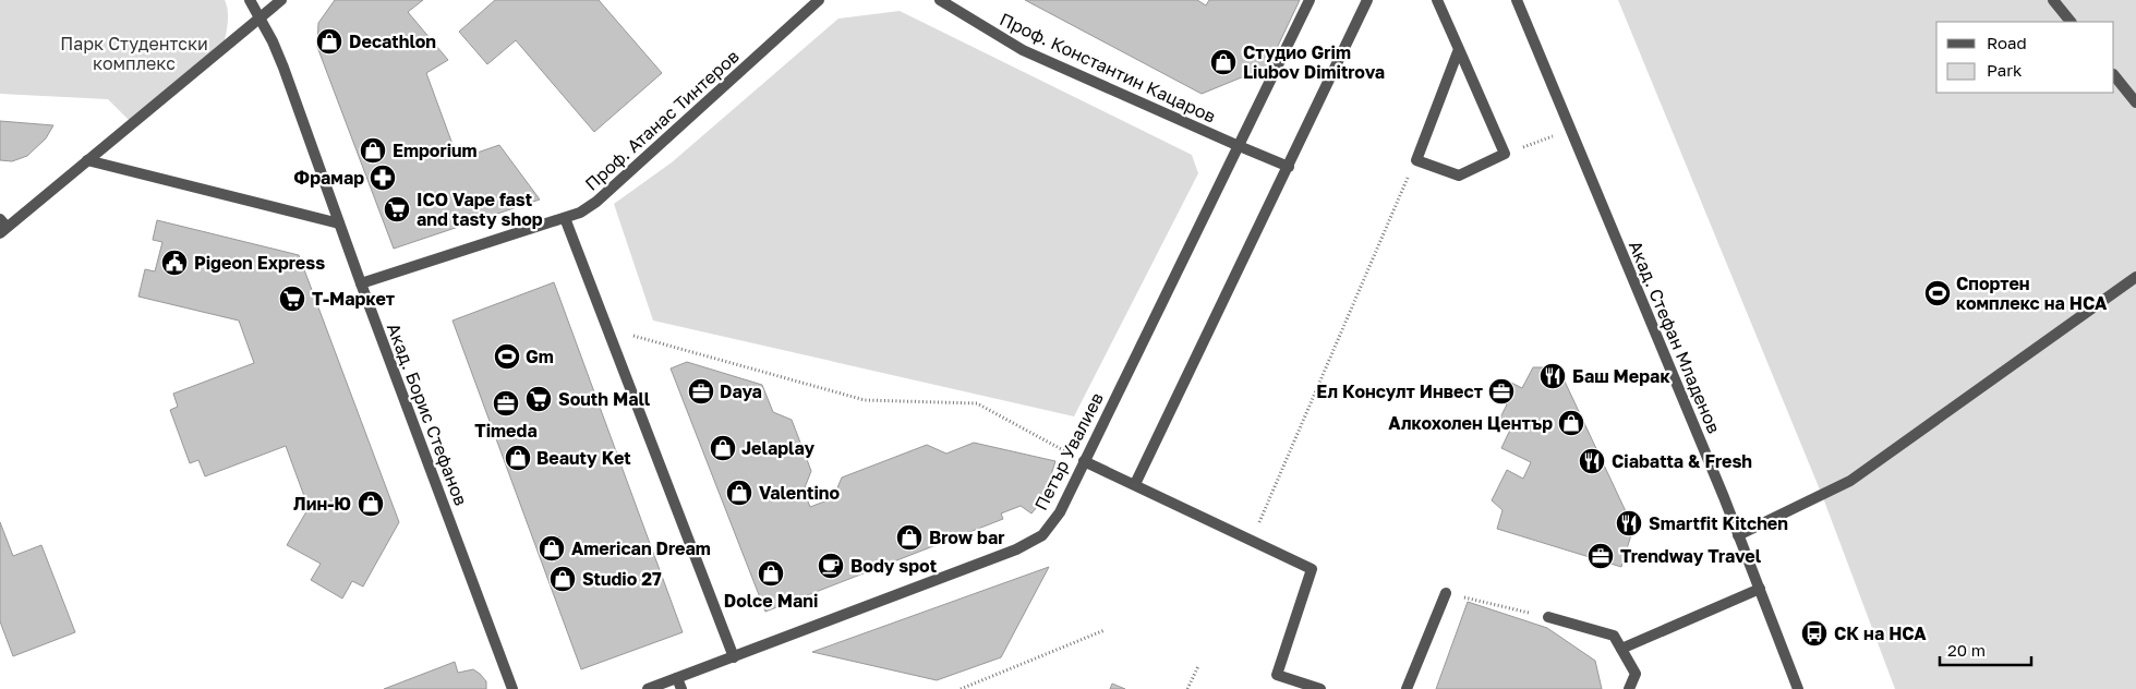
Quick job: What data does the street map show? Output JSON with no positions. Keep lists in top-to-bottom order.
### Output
{
  "streets": {
    "street": [
      "Проф. Константин Кацаров",
      "Проф. Атанас Тинтеров",
      "Акад. Стефан Младенов",
      "Акад. Борис Стефанов",
      "Петър Увалиев"
    ]
  },
  "crossings": [
    ["Проф. Константин Кацаров", "Петър Увалиев"],
    ["Проф. Атанас Тинтеров", "Акад. Борис Стефанов"]
  ],
  "parks": ["Парк Студентски комплекс"],
  "places": {
    "shop": [
      "Decathlon",
      "Студио Grim Liubov Dimitrova",
      "Emporium",
      "Алкохолен Център",
      "Jelaplay",
      "Beauty Ket",
      "Valentino",
      "Лин-Ю",
      "Brow bar",
      "American Dream",
      "Dolce Mani",
      "Studio 27"
    ],
    "pharmacy": ["Фрамар"],
    "supermarket": ["ICO Vape fast and tasty shop", "Т-Маркет", "South Mall"],
    "public building": ["Pigeon Express"],
    "sports": ["Спортен комплекс на НСА", "Gm"],
    "restaurant": ["Баш Мерак", "Ciabatta & Fresh", "Smartfit Kitchen"],
    "office": [
      "Daya",
      "Ел Консулт Инвест",
      "Timeda",
      "Trendway Travel"
    ],
    "cafe": ["Body spot"],
    "bus stop": ["СК на НСА"]
  },
  "legend": ["Road", "Park"],
  "scale_bar": "20 m"
}
